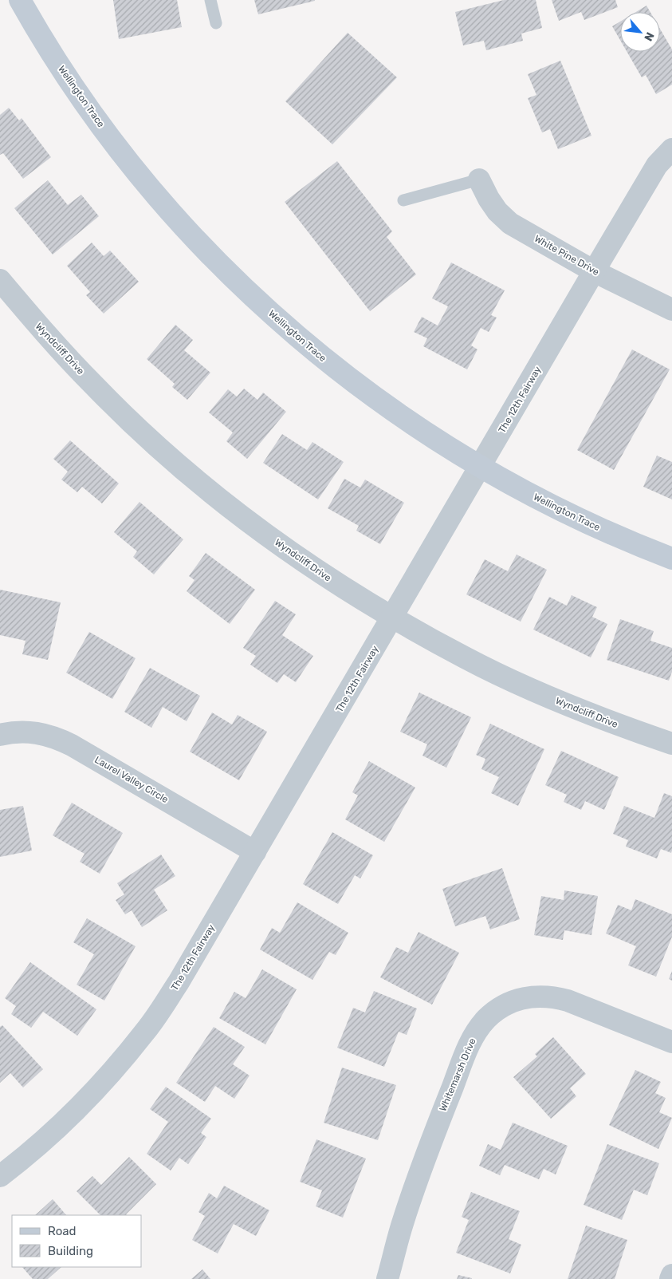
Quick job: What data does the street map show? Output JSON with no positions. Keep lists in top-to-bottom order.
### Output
{
  "streets": {
    "street": [
      "Wellington Trace",
      "White Pine Drive",
      "Wyndcliff Drive",
      "The 12th Fairway",
      "Laurel Valley Circle",
      "Whitemarsh Drive"
    ]
  },
  "crossings": [
    ["Wellington Trace", "The 12th Fairway"],
    ["White Pine Drive", "The 12th Fairway"],
    ["Wyndcliff Drive", "The 12th Fairway"],
    ["The 12th Fairway", "Laurel Valley Circle"]
  ],
  "legend": ["Road", "Building"],
  "north": "bottom right"
}
